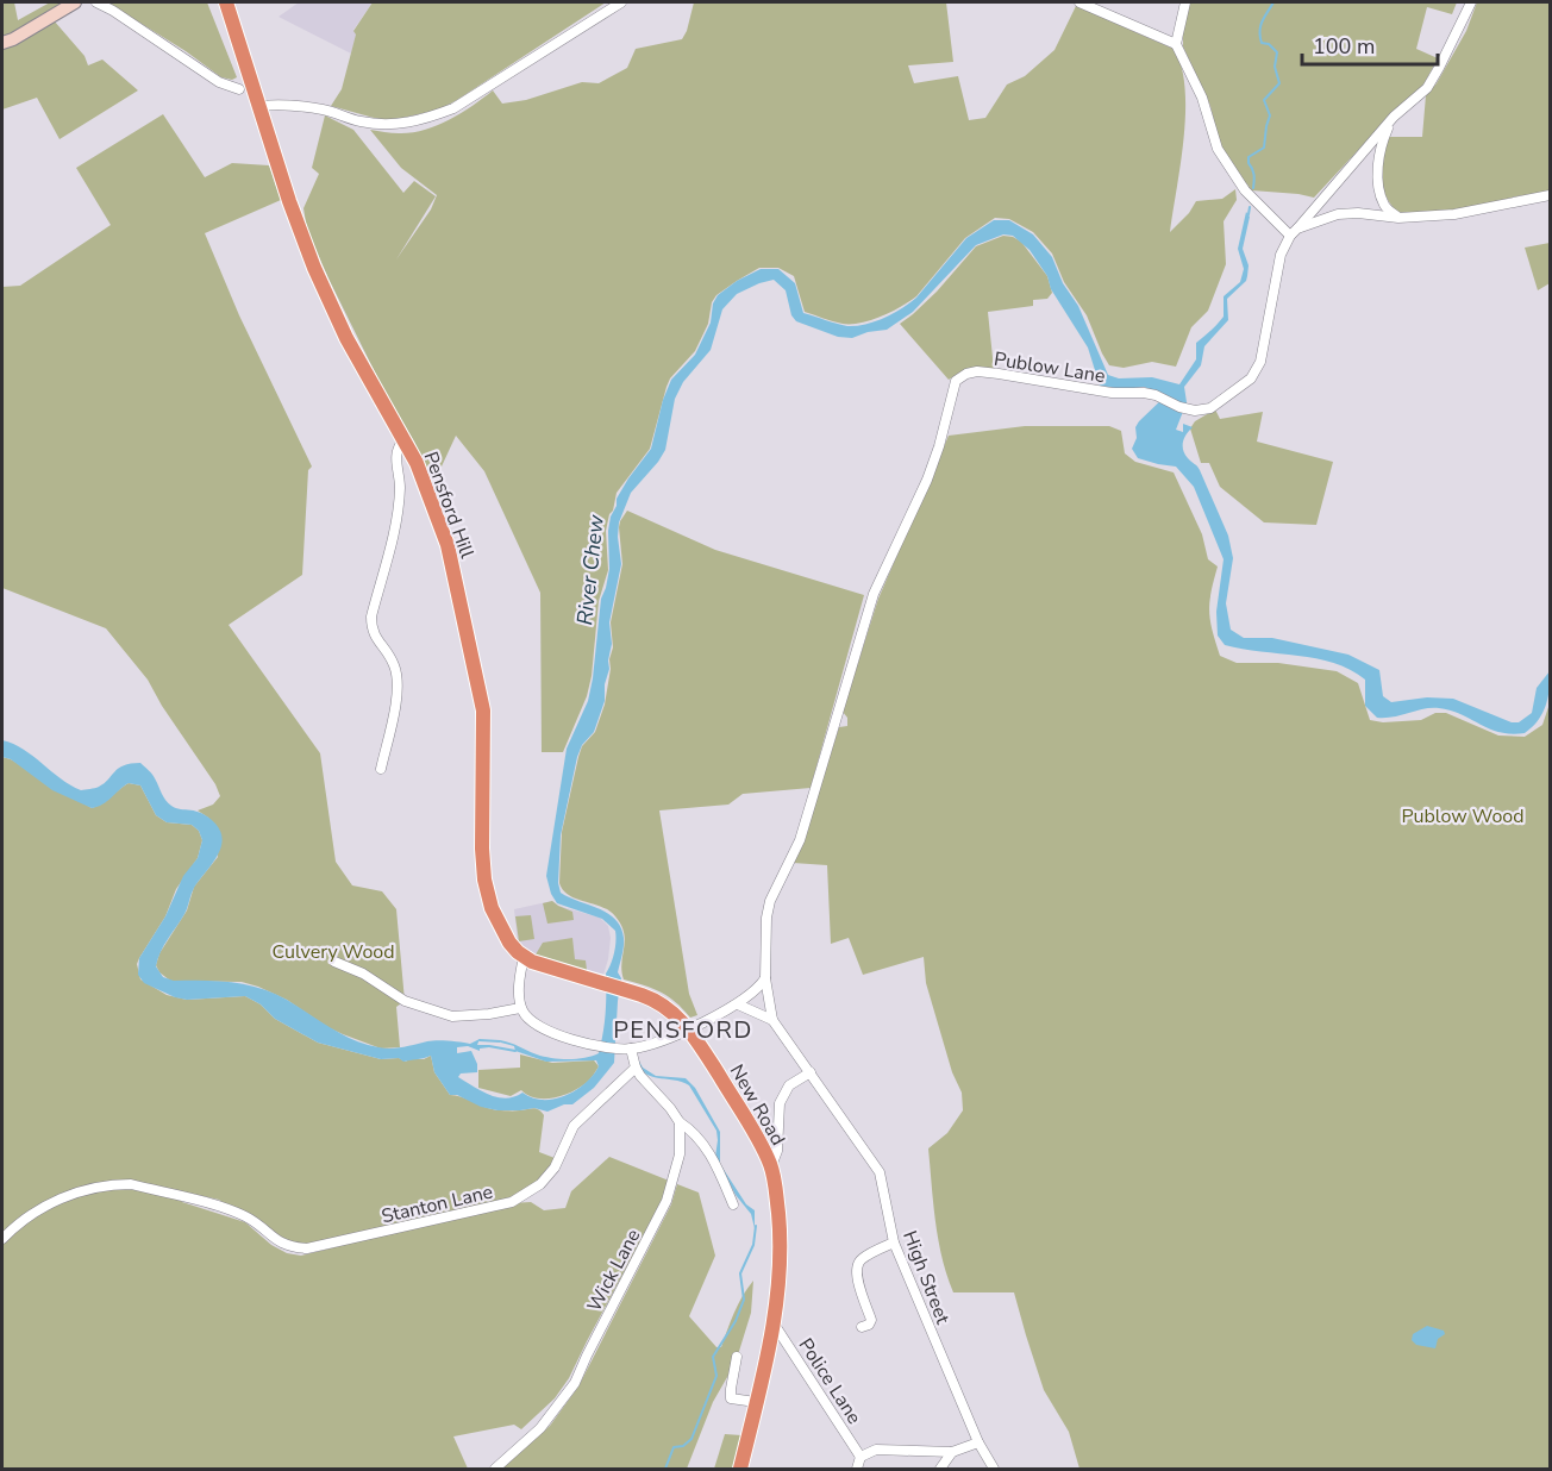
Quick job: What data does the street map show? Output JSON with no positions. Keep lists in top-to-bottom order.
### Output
{
  "streets": {
    "highway": ["Pensford Hill", "New Road"],
    "street": [
      "Publow Lane",
      "Stanton Lane",
      "Wick Lane",
      "High Street",
      "Police Lane"
    ]
  },
  "crossings": [
    ["Publow Lane", "High Street"],
    ["Pensford Hill", "New Road"],
    ["New Road", "Police Lane"]
  ],
  "districts": ["PENSFORD"],
  "water": ["River Chew"],
  "parks": ["Publow Wood", "Culvery Wood"],
  "scale_bar": "100 m"
}
